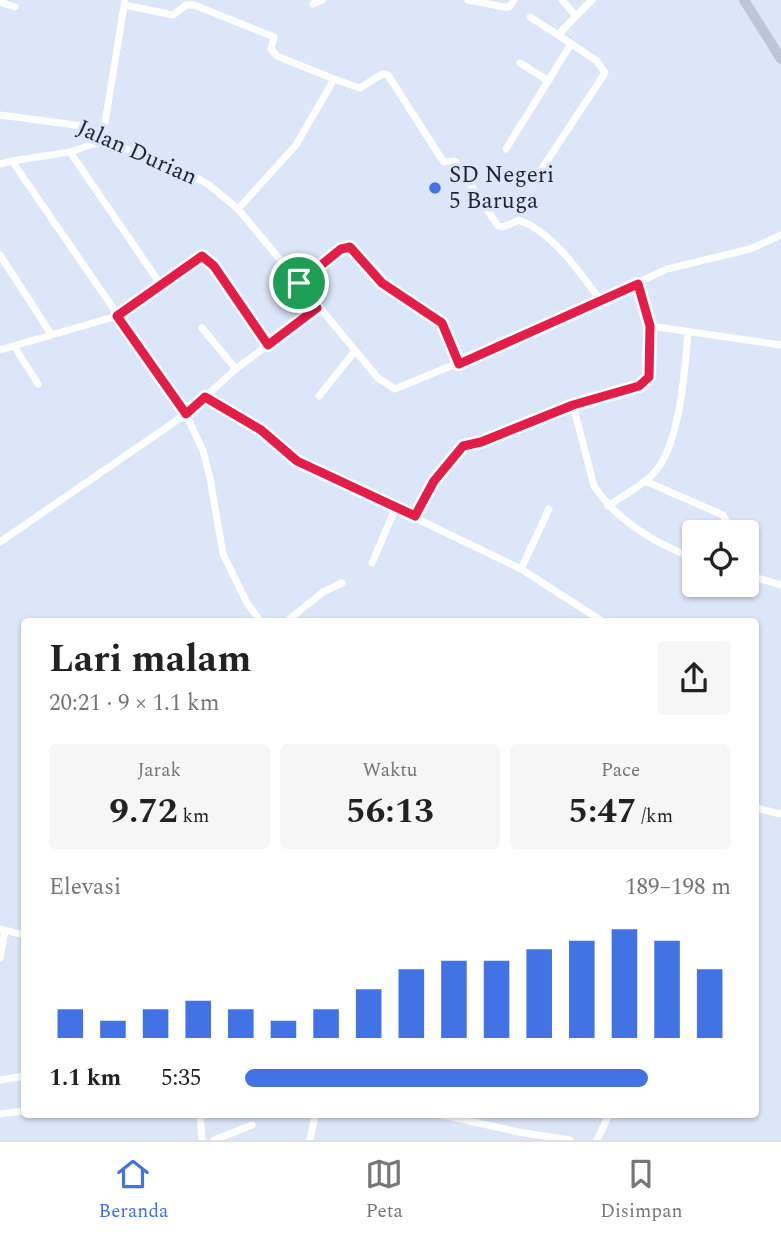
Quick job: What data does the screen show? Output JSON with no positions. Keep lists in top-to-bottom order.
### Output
{
  "streets": {
    "street": ["Jalan Durian"]
  },
  "places": ["SD Negeri 5 Baruga"],
  "page": {
    "heading": ["Lari malam", "20:21 · 9 × 1.1 km"],
    "stats": [
      ["Jarak", "9.72 km"],
      ["Waktu", "56:13"],
      ["Pace", "5:47 /km"]
    ],
    "chart": ["Elevasi", "189–198 m"],
    "list": [
      {
        "name": "1.1 km",
        "note": "5:35"
      }
    ],
    "tabs": ["Beranda", "Peta", "Disimpan"]
  }
}
